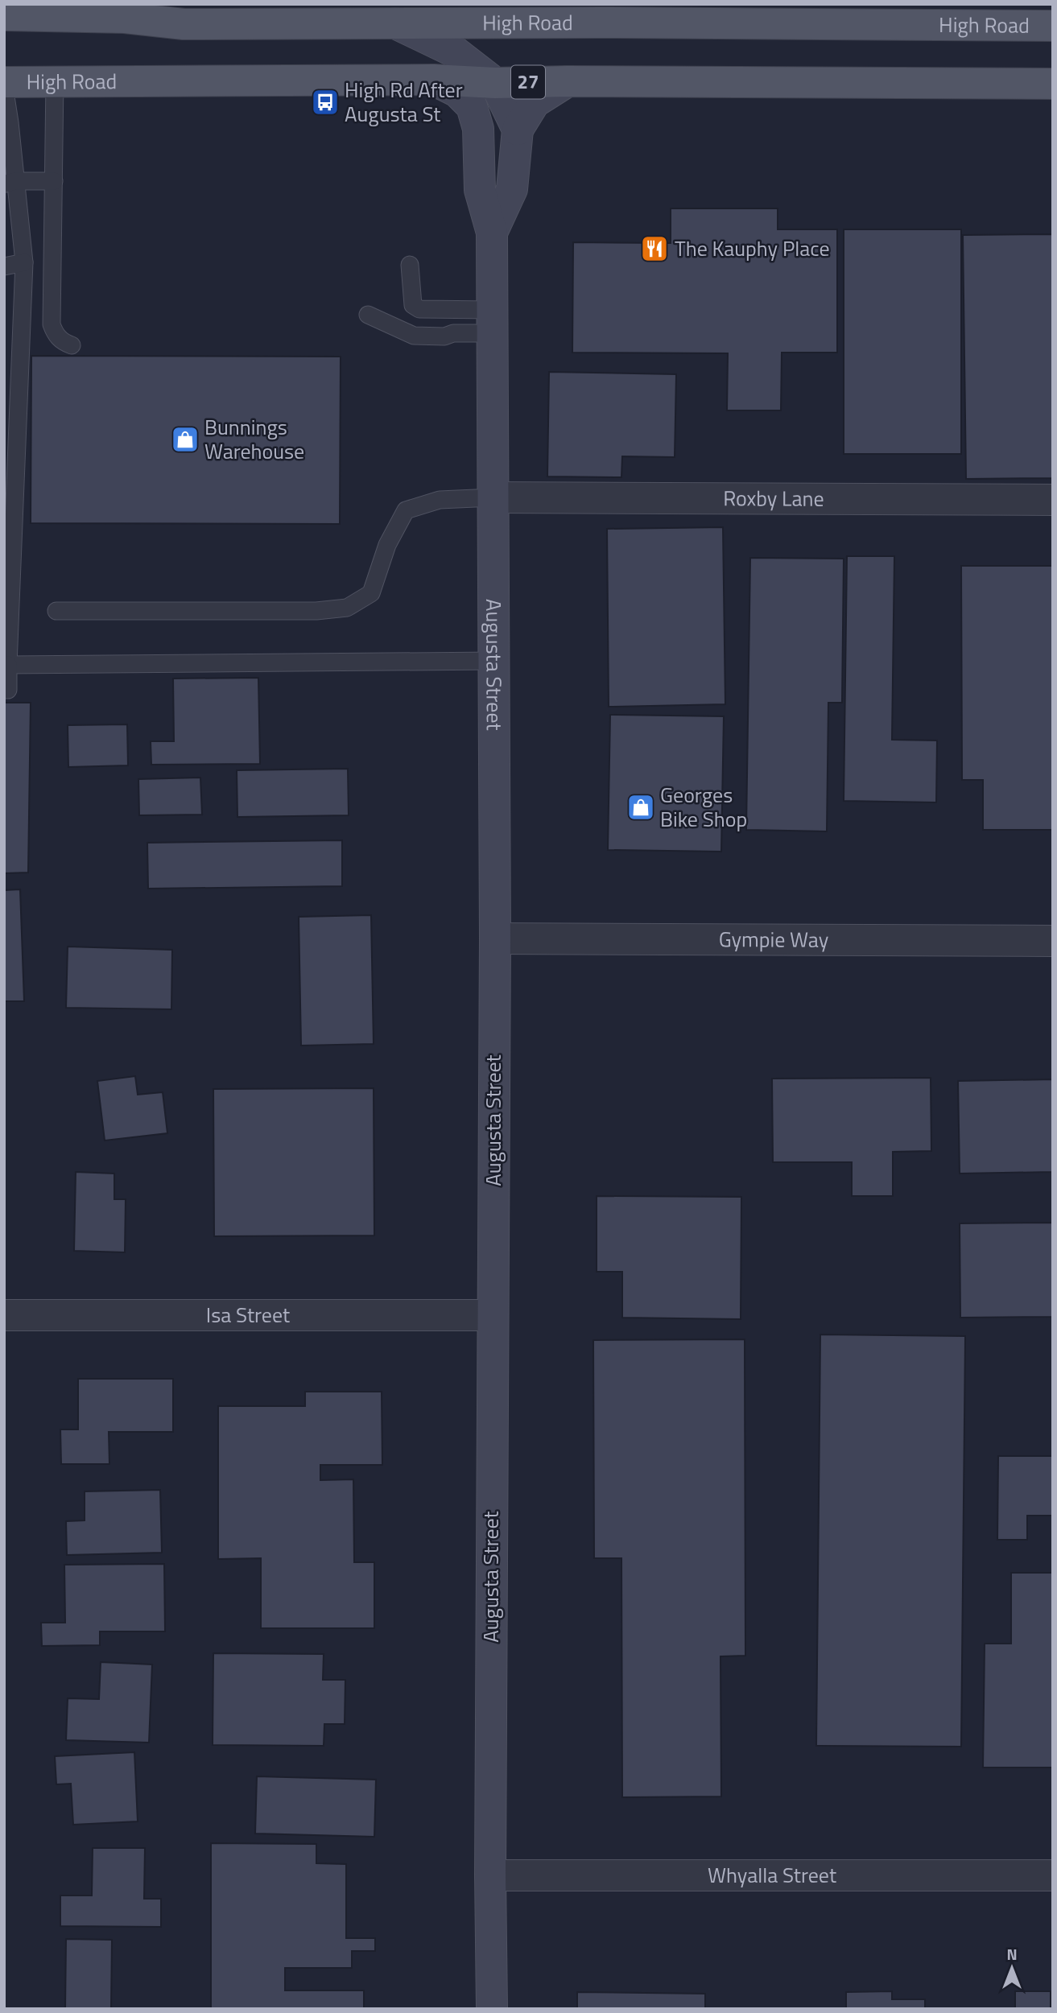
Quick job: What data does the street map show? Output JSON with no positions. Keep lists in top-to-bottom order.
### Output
{
  "streets": {
    "main road": ["High Road", "27"],
    "street": [
      "Roxby Lane",
      "Augusta Street",
      "Gympie Way",
      "Isa Street",
      "Whyalla Street"
    ]
  },
  "crossings": [
    ["High Road", "Augusta Street"],
    ["Roxby Lane", "Augusta Street"],
    ["Augusta Street", "Gympie Way"],
    ["Augusta Street", "Isa Street"],
    ["Augusta Street", "Whyalla Street"]
  ],
  "places": {
    "bus stop": ["High Rd After Augusta St"],
    "restaurant": ["The Kauphy Place"],
    "shop": ["Bunnings Warehouse", "Georges Bike Shop"]
  },
  "north": "top"
}
